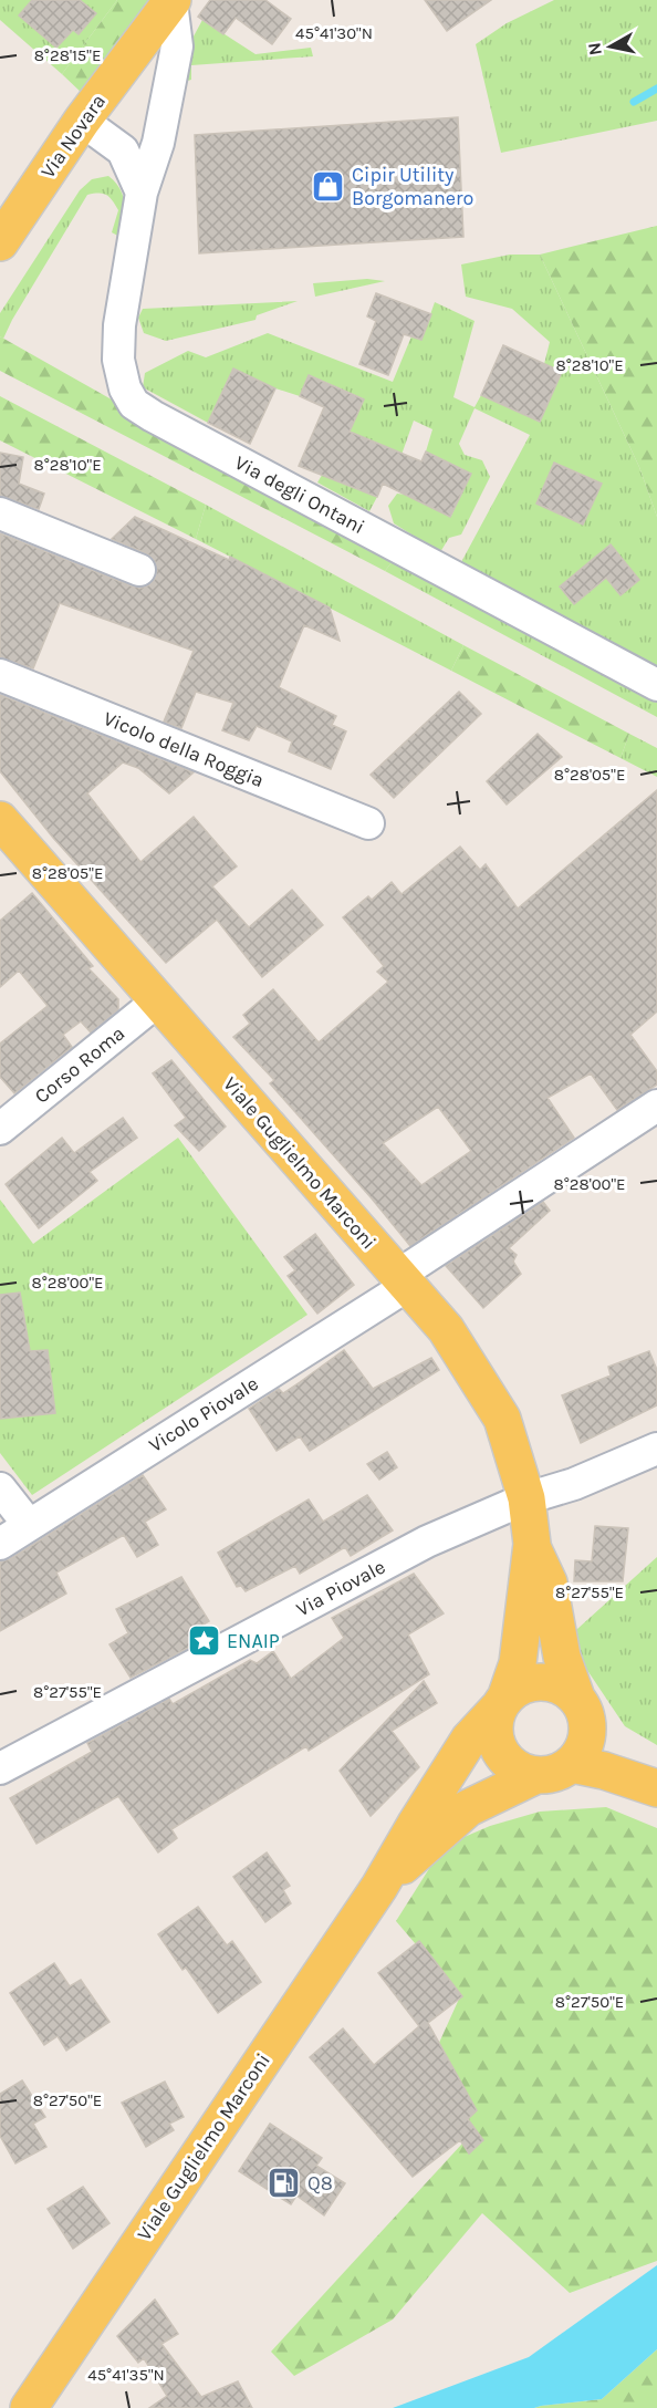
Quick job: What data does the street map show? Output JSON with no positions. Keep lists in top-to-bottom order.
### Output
{
  "streets": {
    "main road": ["Via Novara", "Viale Guglielmo Marconi"],
    "street": [
      "Via degli Ontani",
      "Vicolo della Roggia",
      "Corso Roma",
      "Vicolo Piovale",
      "Via Piovale"
    ]
  },
  "crossings": [
    ["Via Novara", "Via degli Ontani"],
    ["Corso Roma", "Viale Guglielmo Marconi"],
    ["Viale Guglielmo Marconi", "Vicolo Piovale"],
    ["Viale Guglielmo Marconi", "Via Piovale"]
  ],
  "places": {
    "shop": ["Cipir Utility Borgomanero"],
    "place": ["ENAIP"],
    "fuel station": ["Q8"]
  },
  "north": "left",
  "coordinates": [
    "45°41'30\"N",
    "8°28'15\"E",
    "8°28'10\"E",
    "8°28'05\"E",
    "8°28'00\"E",
    "8°27'55\"E",
    "8°27'50\"E",
    "45°41'35\"N"
  ]
}
